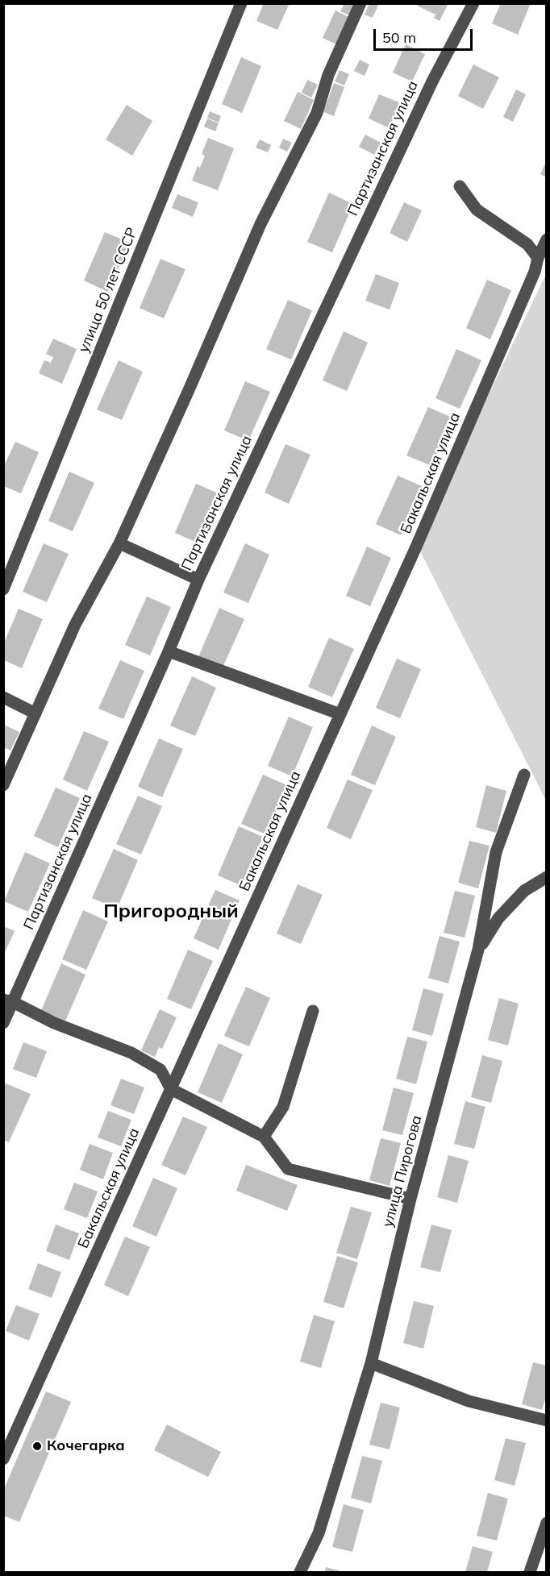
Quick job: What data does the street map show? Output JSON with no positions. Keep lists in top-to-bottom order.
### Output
{
  "streets": {
    "street": [
      "Партизанская улица",
      "улица 50 лет СССР",
      "Бакальская улица",
      "улица Пирогова"
    ]
  },
  "districts": ["Пригородный"],
  "places": ["Кочегарка"],
  "scale_bar": "50 m"
}
